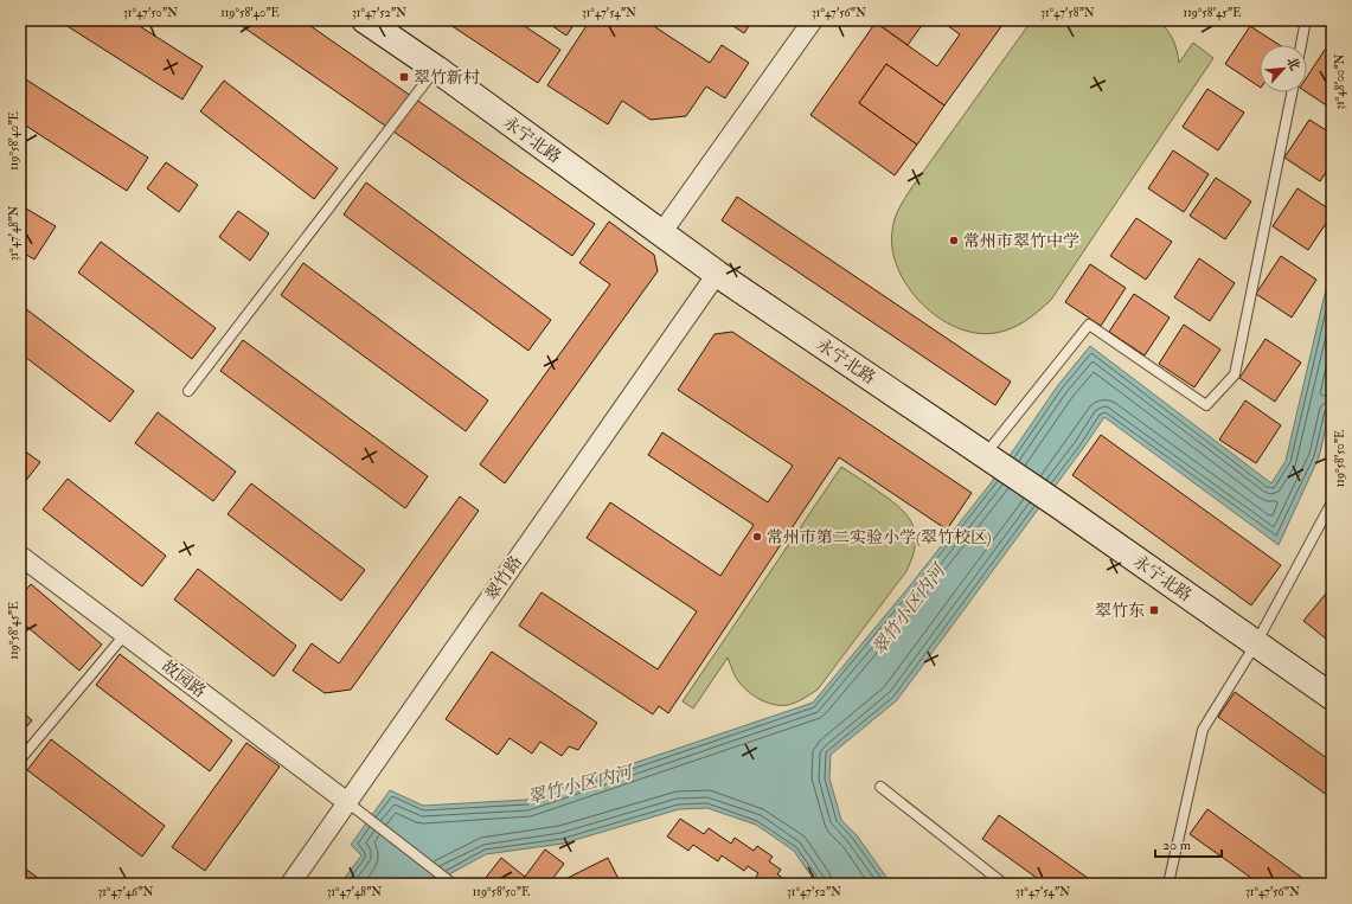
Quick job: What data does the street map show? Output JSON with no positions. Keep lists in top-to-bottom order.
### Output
{
  "streets": {
    "main road": ["永宁北路"],
    "street": ["翠竹路", "故园路"]
  },
  "crossings": [
    ["永宁北路", "翠竹路"],
    ["翠竹路", "故园路"]
  ],
  "water": ["翠竹小区内河"],
  "places": {
    "transit": ["翠竹新村", "翠竹东"],
    "other": ["常州市翠竹中学", "常州市第二实验小学(翠竹校区)"]
  },
  "scale_bar": "20 m",
  "north": "top right",
  "coordinates": [
    "31°47'50\"N",
    "119°58'40\"E",
    "31°47'52\"N",
    "31°47'54\"N",
    "31°47'56\"N",
    "31°47'58\"N",
    "119°58'45\"E",
    "31°48'00\"N",
    "31°47'48\"N",
    "119°58'50\"E",
    "31°47'46\"N"
  ]
}
